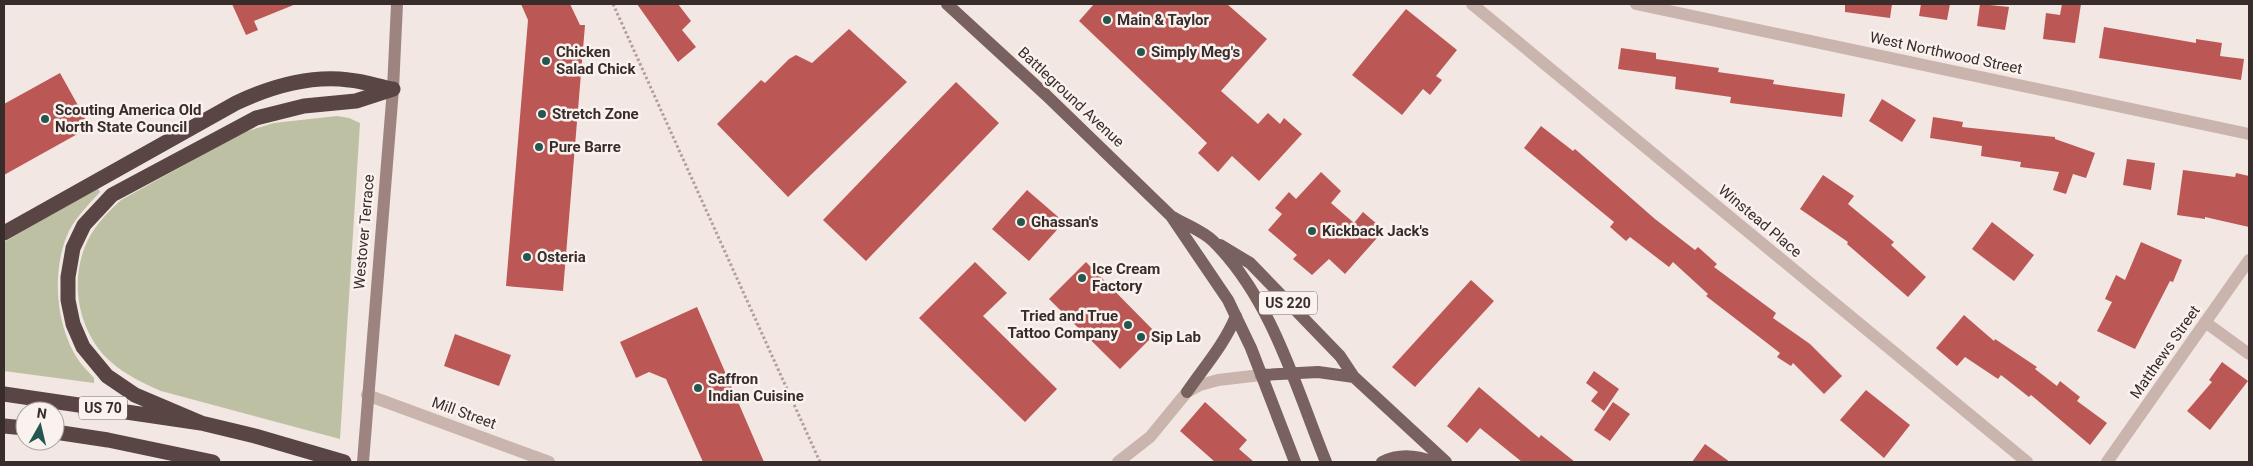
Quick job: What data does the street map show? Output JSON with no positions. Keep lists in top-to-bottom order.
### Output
{
  "streets": {
    "highway": ["US 70"],
    "main road": ["Battleground Avenue", "Westover Terrace", "US 220"],
    "street": [
      "West Northwood Street",
      "Winstead Place",
      "Matthews Street",
      "Mill Street"
    ]
  },
  "crossings": [
    ["Battleground Avenue", "US 220"],
    ["Westover Terrace", "Mill Street"]
  ],
  "places": [
    "Main & Taylor",
    "Simply Meg's",
    "Chicken Salad Chick",
    "Stretch Zone",
    "Scouting America Old North State Council",
    "Pure Barre",
    "Ghassan's",
    "Kickback Jack's",
    "Osteria",
    "Ice Cream Factory",
    "Tried and True Tattoo Company",
    "Sip Lab",
    "Saffron Indian Cuisine"
  ],
  "north": "top"
}
